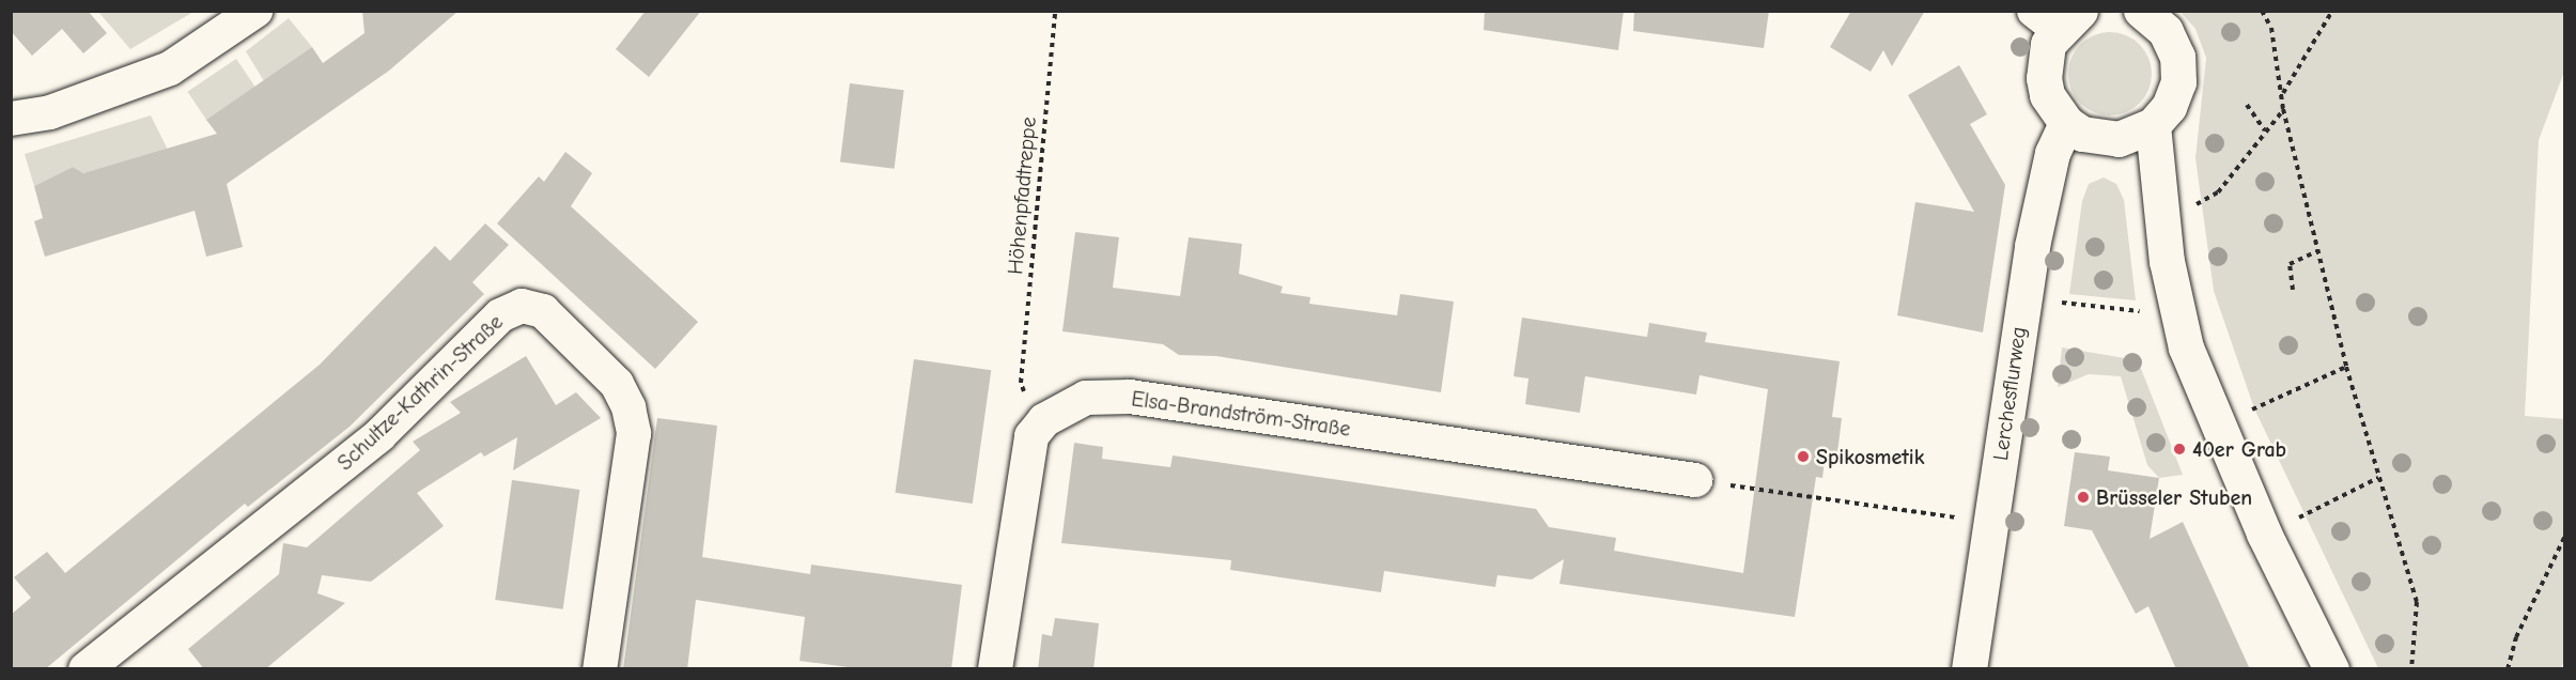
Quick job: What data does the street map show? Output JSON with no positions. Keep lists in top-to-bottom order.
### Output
{
  "streets": {
    "street": ["Schultze-Kathrin-Straße", "Lerchesflurweg", "Elsa-Brandström-Straße"],
    "path": ["Höhenpfadtreppe"]
  },
  "places": ["40er Grab", "Spikosmetik", "Brüsseler Stuben"]
}
